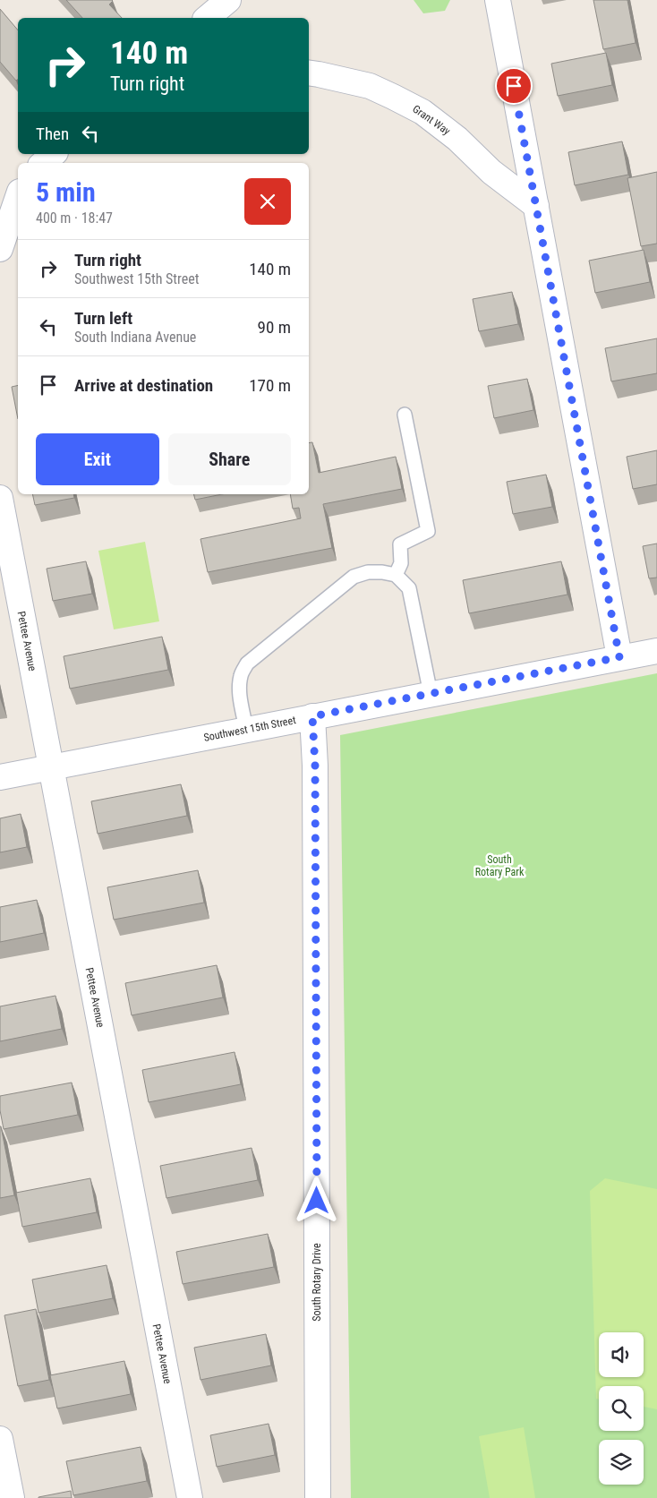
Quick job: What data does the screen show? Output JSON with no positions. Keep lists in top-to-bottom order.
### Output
{
  "streets": {
    "street": [
      "Grant Way",
      "Pettee Avenue",
      "Southwest 15th Street",
      "South Rotary Drive"
    ]
  },
  "crossings": [
    ["Pettee Avenue", "Southwest 15th Street"],
    ["Southwest 15th Street", "South Rotary Drive"]
  ],
  "parks": ["South Rotary Park"],
  "page": {
    "turn": ["140 m", "Turn right"],
    "then": "Then",
    "heading": ["5 min", "400 m · 18:47"],
    "list": [
      {
        "name": "Turn right",
        "note": "Southwest 15th Street",
        "value": "140 m"
      },
      {
        "name": "Turn left",
        "note": "South Indiana Avenue",
        "value": "90 m"
      },
      {
        "name": "Arrive at destination",
        "value": "170 m"
      }
    ],
    "buttons": ["Exit", "Share"]
  }
}
